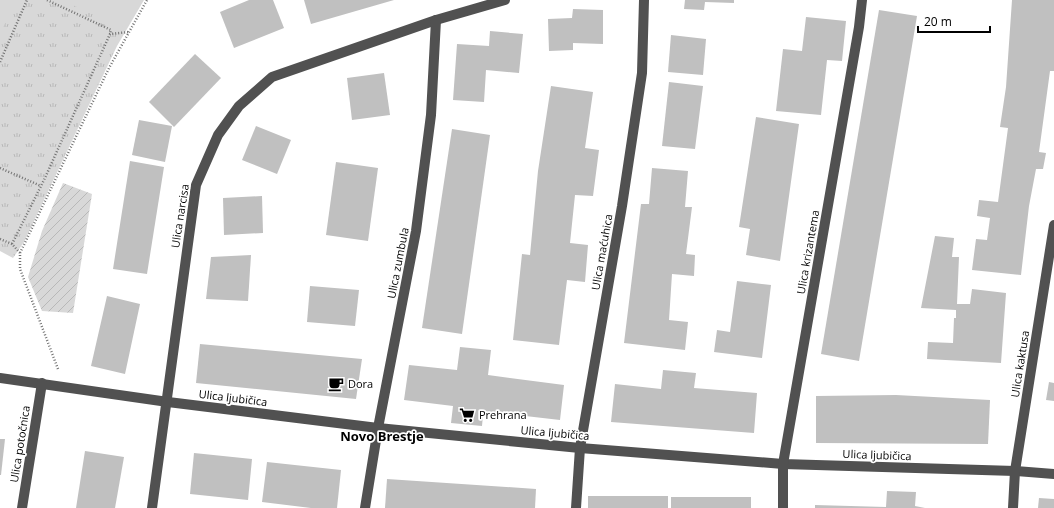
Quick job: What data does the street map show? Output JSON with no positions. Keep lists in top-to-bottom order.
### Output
{
  "streets": {
    "street": [
      "Ulica narcisa",
      "Ulica maćuhica",
      "Ulica krizantema",
      "Ulica zumbula",
      "Ulica kaktusa",
      "Ulica ljubičica",
      "Ulica potočnica"
    ]
  },
  "crossings": [
    ["Ulica narcisa", "Ulica zumbula"],
    ["Ulica narcisa", "Ulica ljubičica"],
    ["Ulica maćuhica", "Ulica ljubičica"],
    ["Ulica krizantema", "Ulica ljubičica"],
    ["Ulica zumbula", "Ulica ljubičica"],
    ["Ulica kaktusa", "Ulica ljubičica"],
    ["Ulica ljubičica", "Ulica potočnica"]
  ],
  "districts": ["Novo Brestje"],
  "places": {
    "cafe": ["Dora"],
    "supermarket": ["Prehrana"]
  },
  "scale_bar": "20 m"
}
